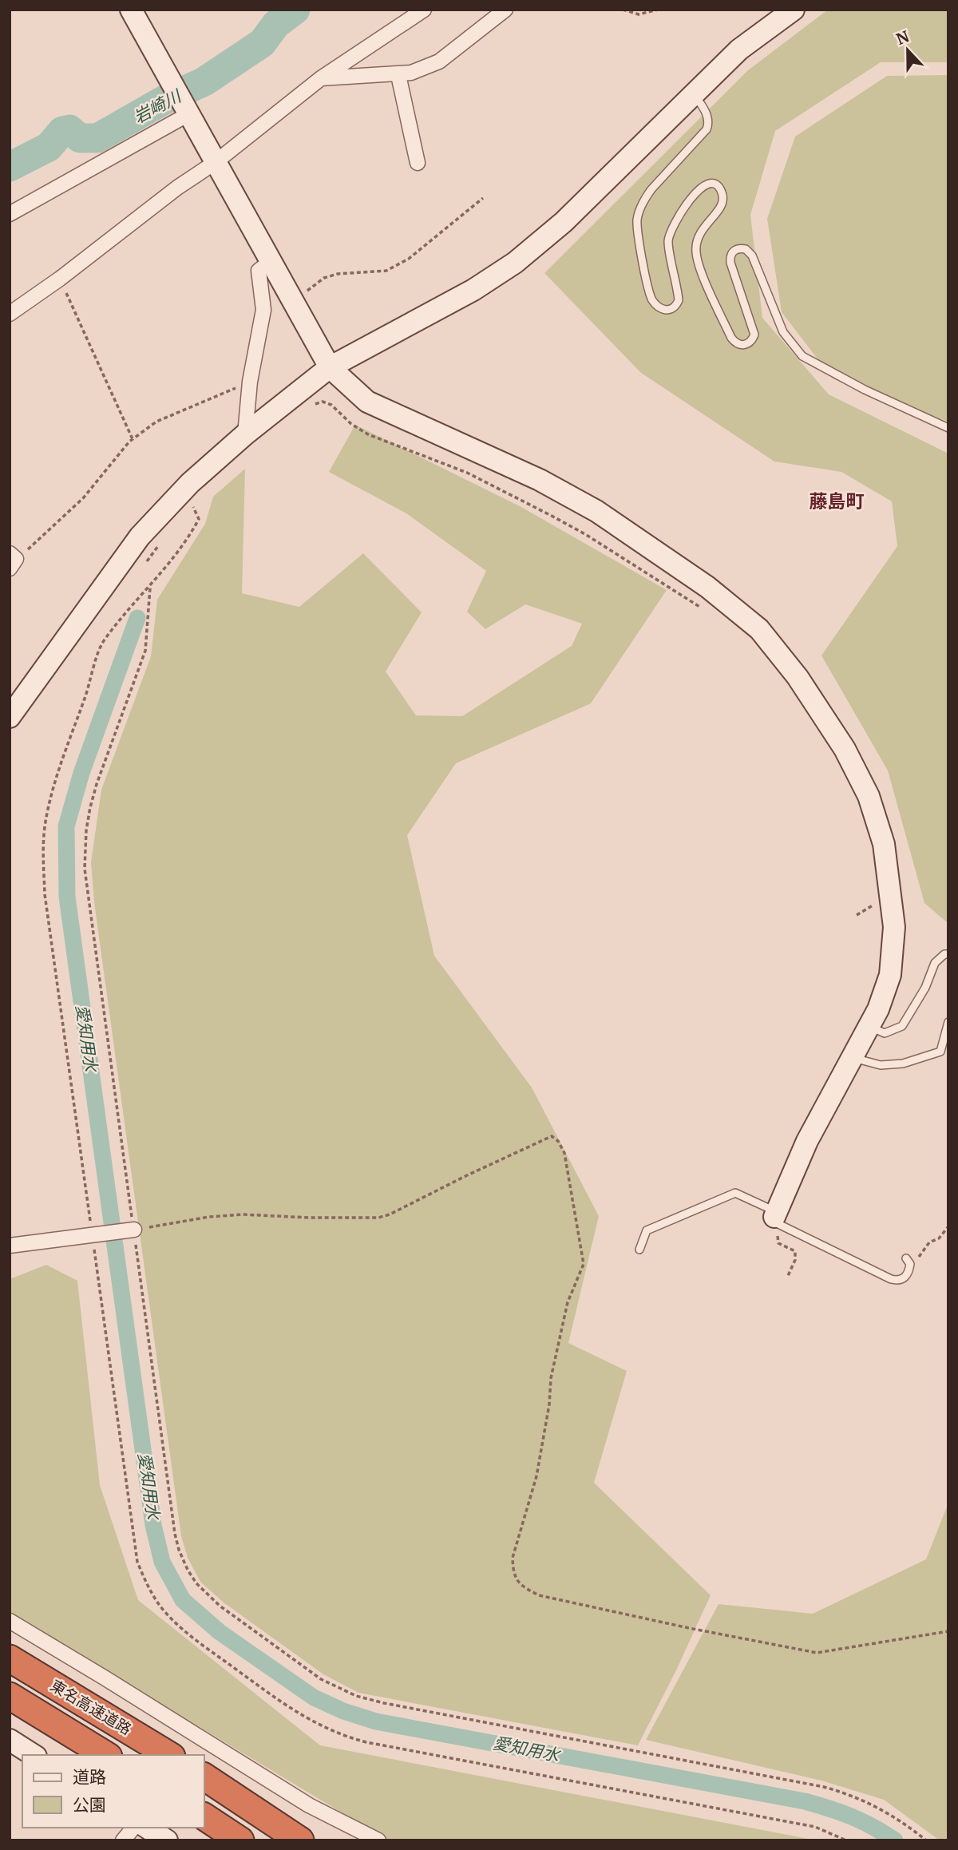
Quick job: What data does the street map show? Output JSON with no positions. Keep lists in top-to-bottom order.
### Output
{
  "streets": {
    "highway": ["東名高速道路"]
  },
  "districts": ["藤島町"],
  "water": ["岩崎川", "愛知用水"],
  "legend": ["道路", "公園"],
  "north": "top"
}
